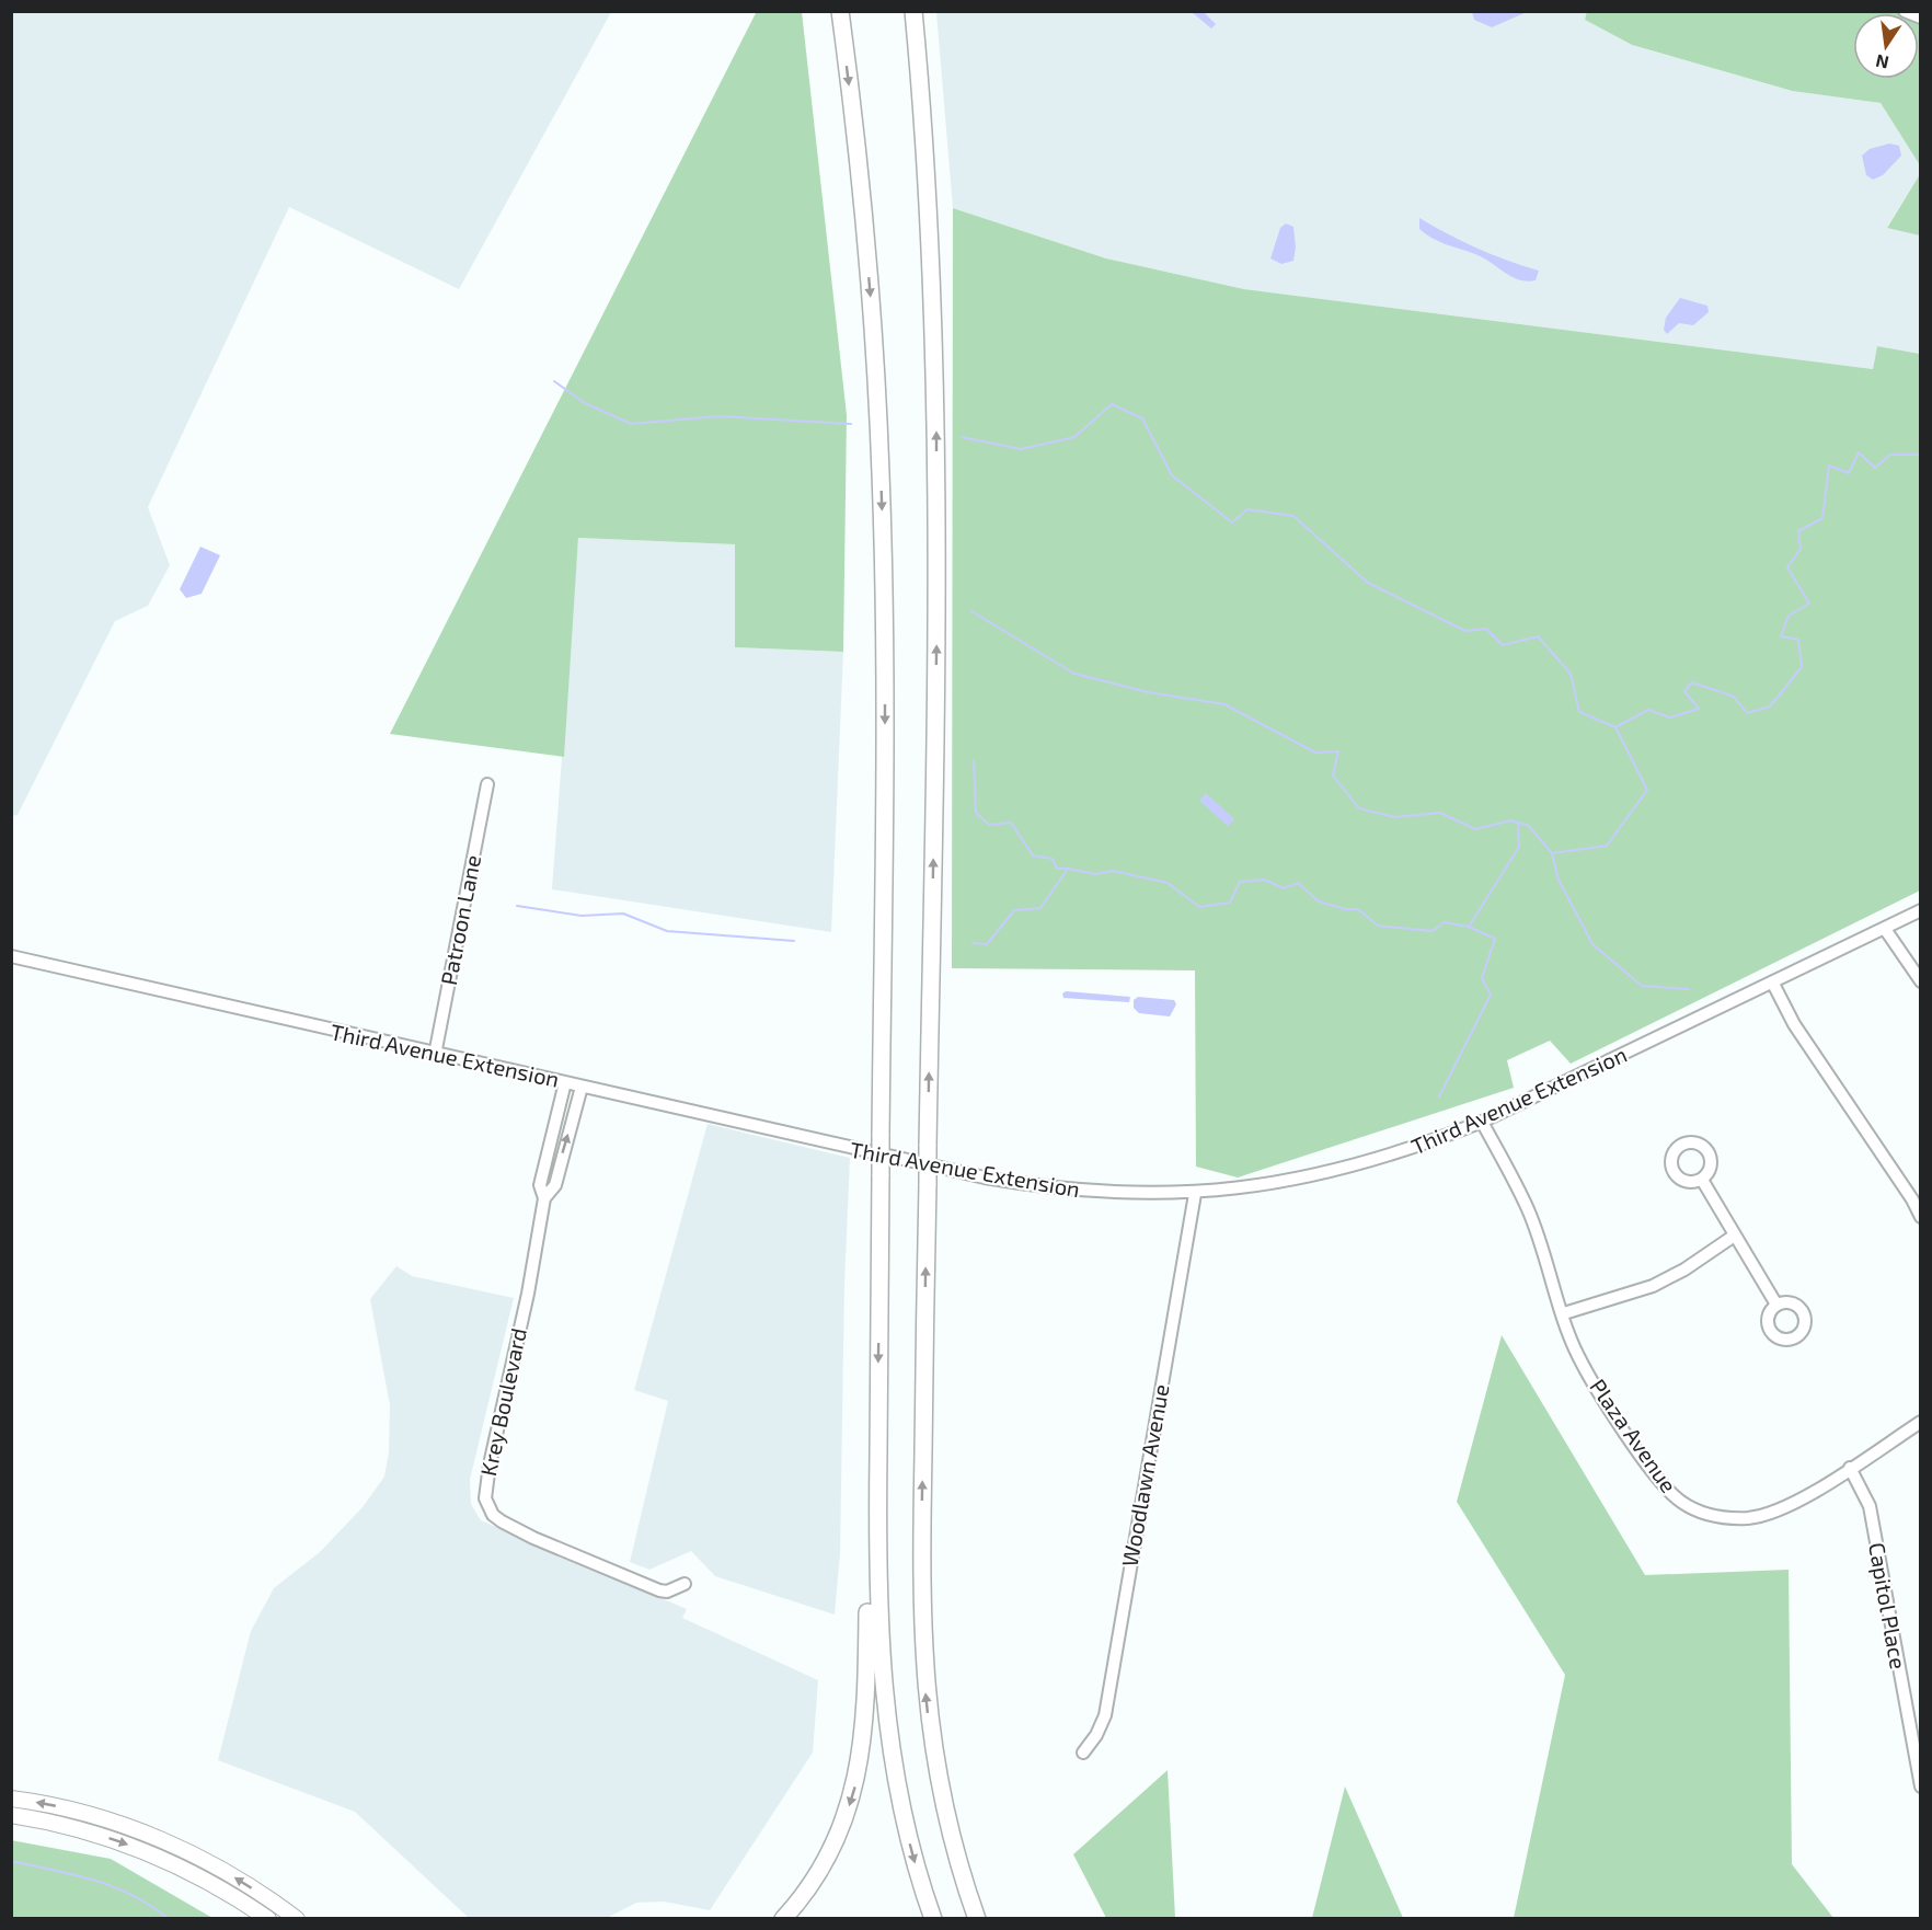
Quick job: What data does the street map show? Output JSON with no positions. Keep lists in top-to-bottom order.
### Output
{
  "streets": {
    "street": [
      "Patroon Lane",
      "Third Avenue Extension",
      "Krey Boulevard",
      "Plaza Avenue",
      "Woodlawn Avenue",
      "Capitol Place"
    ]
  },
  "crossings": [
    ["Patroon Lane", "Third Avenue Extension"],
    ["Third Avenue Extension", "Krey Boulevard"],
    ["Third Avenue Extension", "Plaza Avenue"],
    ["Third Avenue Extension", "Woodlawn Avenue"],
    ["Plaza Avenue", "Capitol Place"]
  ],
  "north": "bottom"
}
